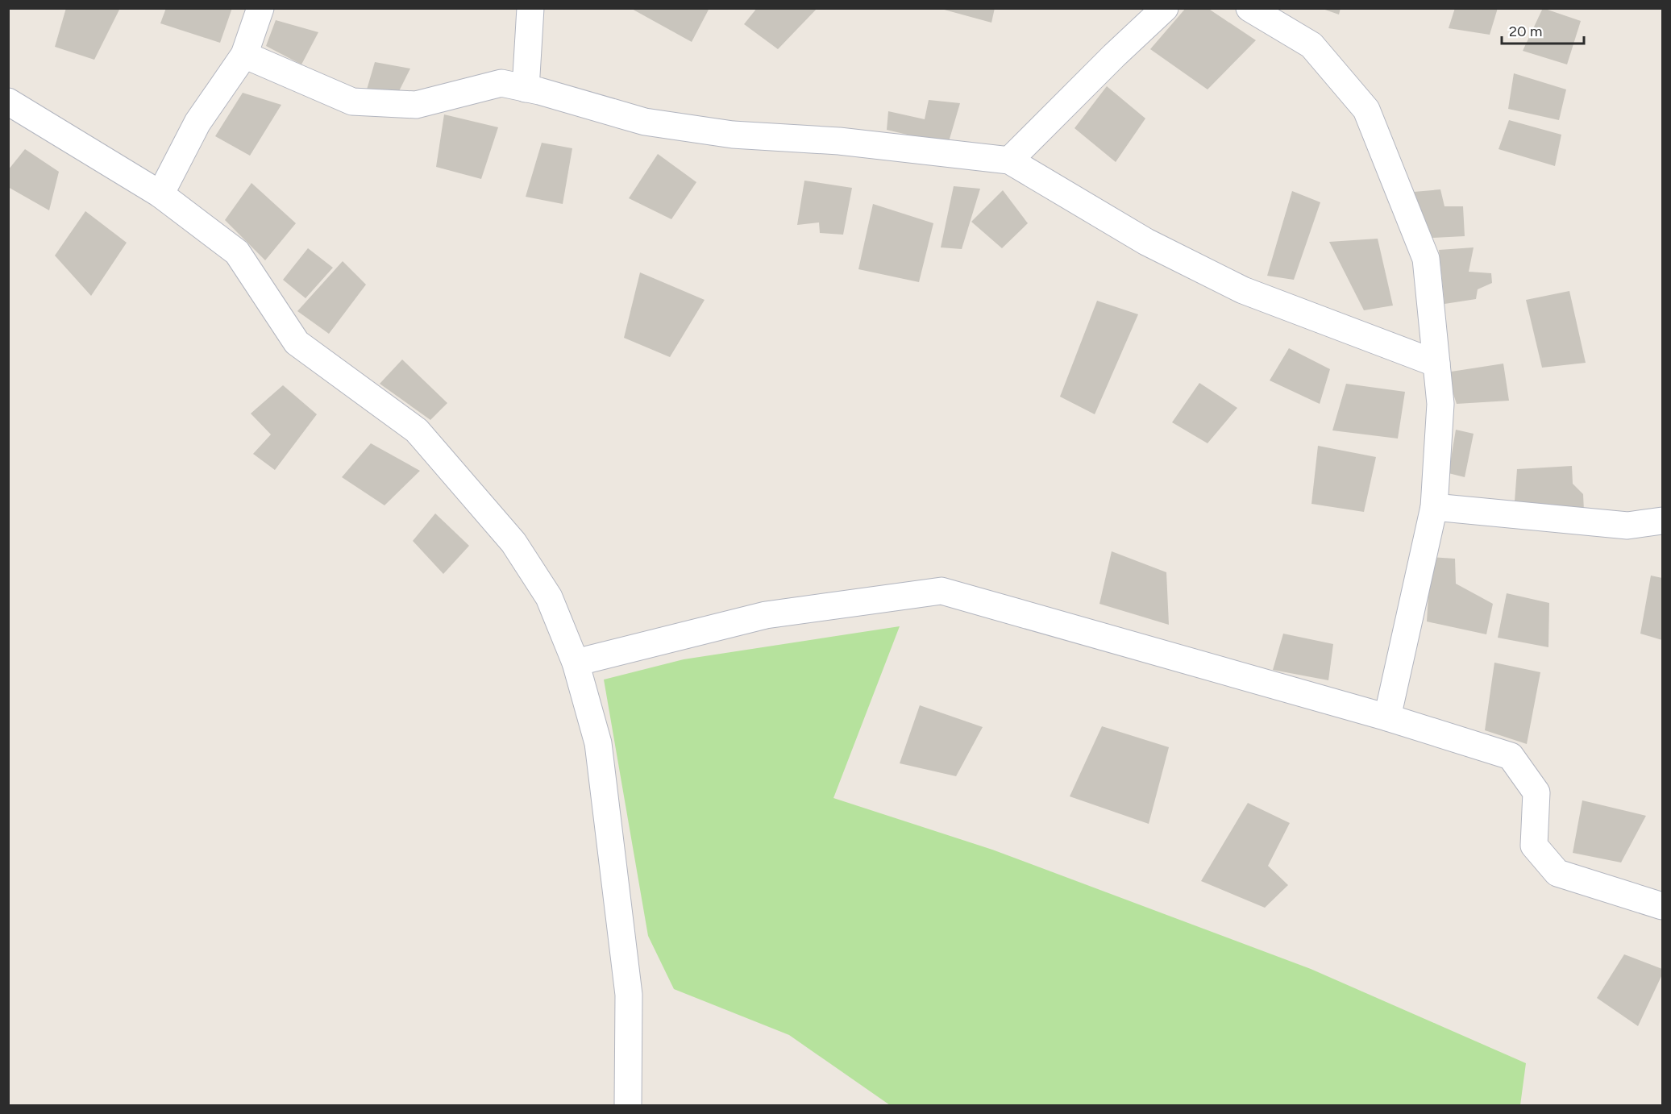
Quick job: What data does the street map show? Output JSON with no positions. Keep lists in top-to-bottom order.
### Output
{
  "scale_bar": "20 m"
}
